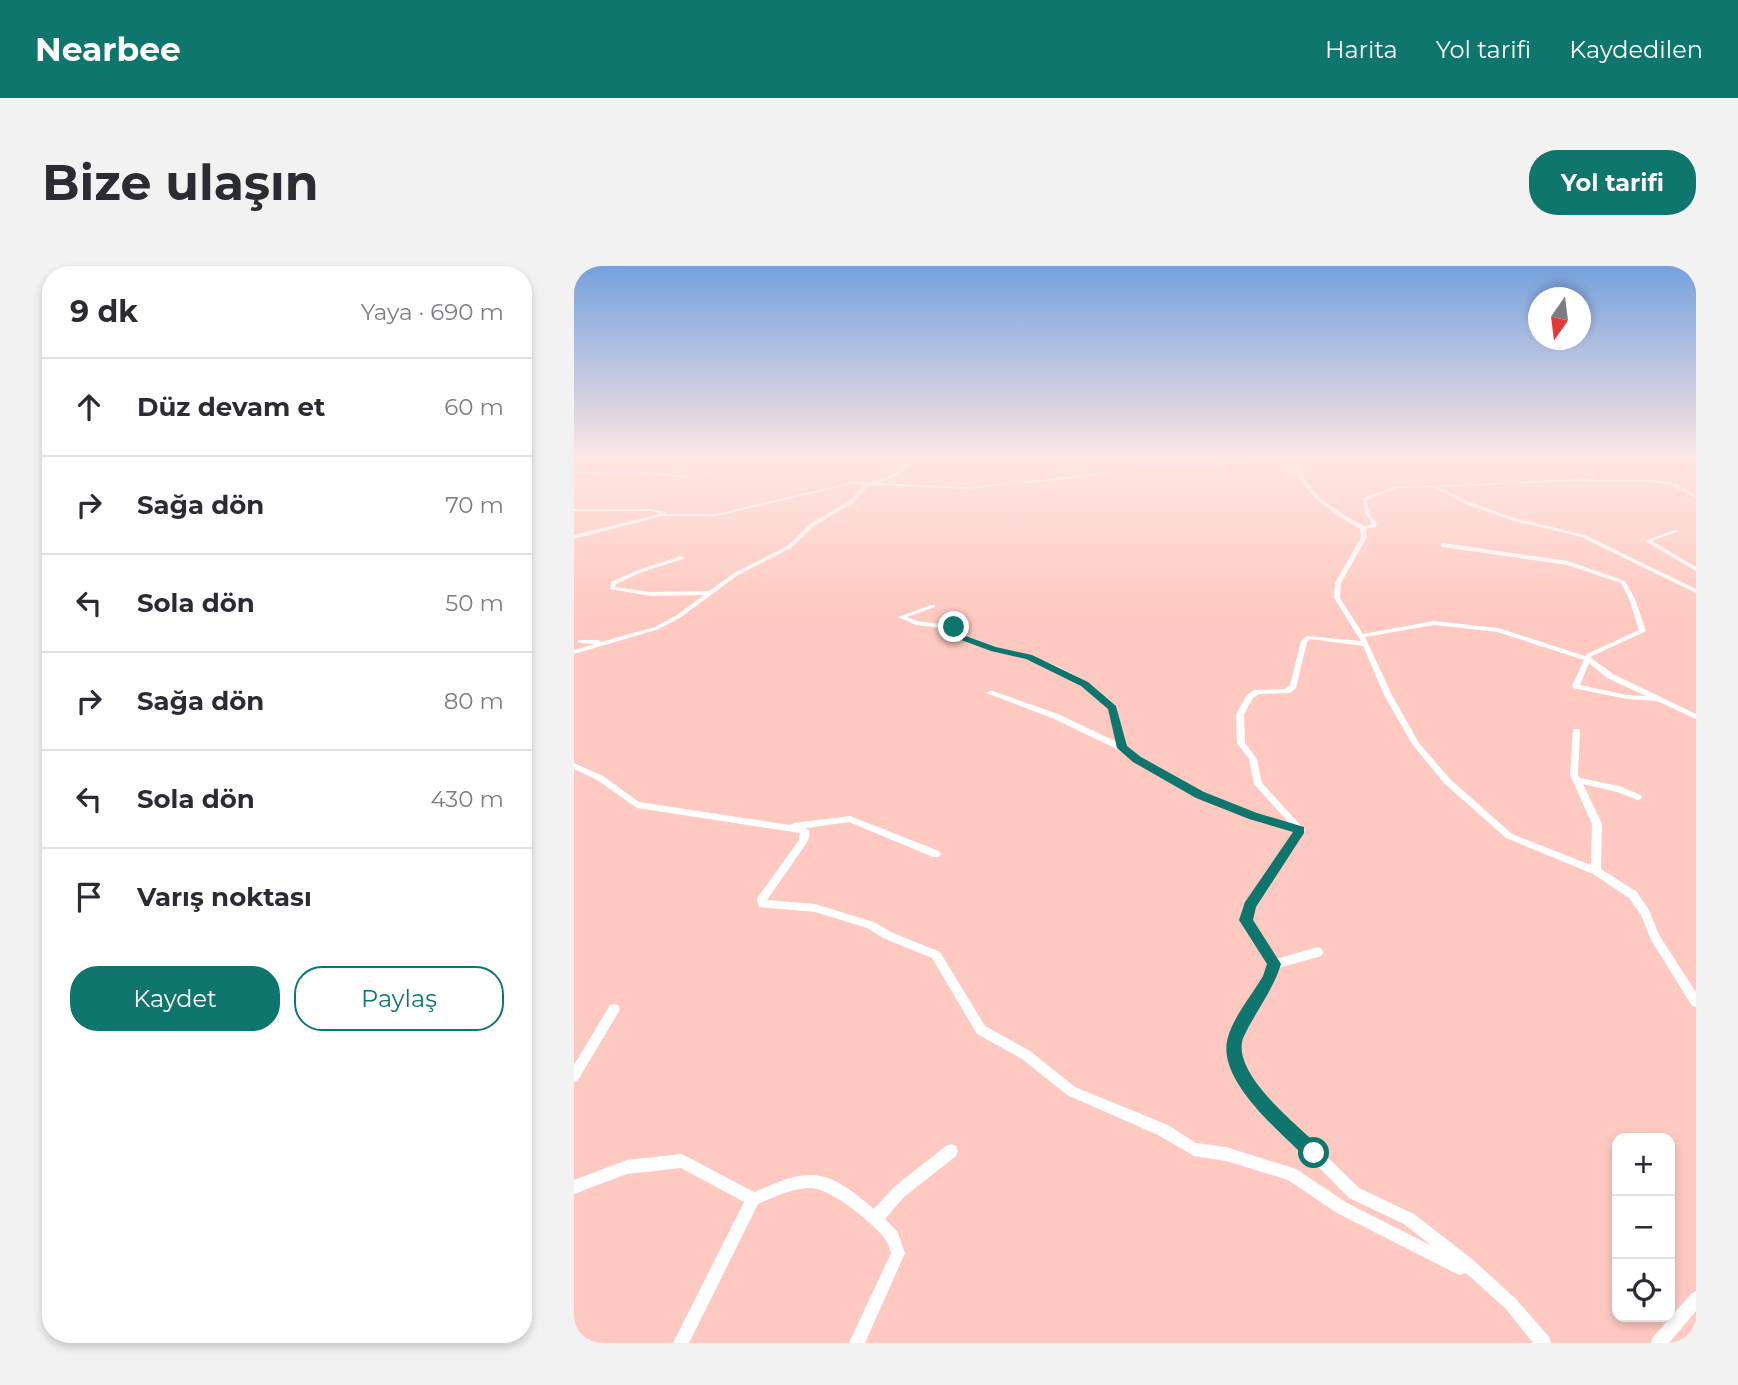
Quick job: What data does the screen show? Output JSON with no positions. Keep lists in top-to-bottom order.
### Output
{
  "north": "bottom",
  "page": {
    "header": "Nearbee",
    "nav": ["Harita", "Yol tarifi", "Kaydedilen"],
    "buttons": [
      "Yol tarifi",
      ["Kaydet", "Paylaş"]
    ],
    "title": "Bize ulaşın",
    "heading": ["9 dk", "Yaya · 690 m"],
    "list": [
      ["Düz devam et", "60 m"],
      ["Sağa dön", "70 m"],
      ["Sola dön", "50 m"],
      ["Sağa dön", "80 m"],
      ["Sola dön", "430 m"],
      "Varış noktası"
    ],
    "map_buttons": ["+", "−"]
  }
}
